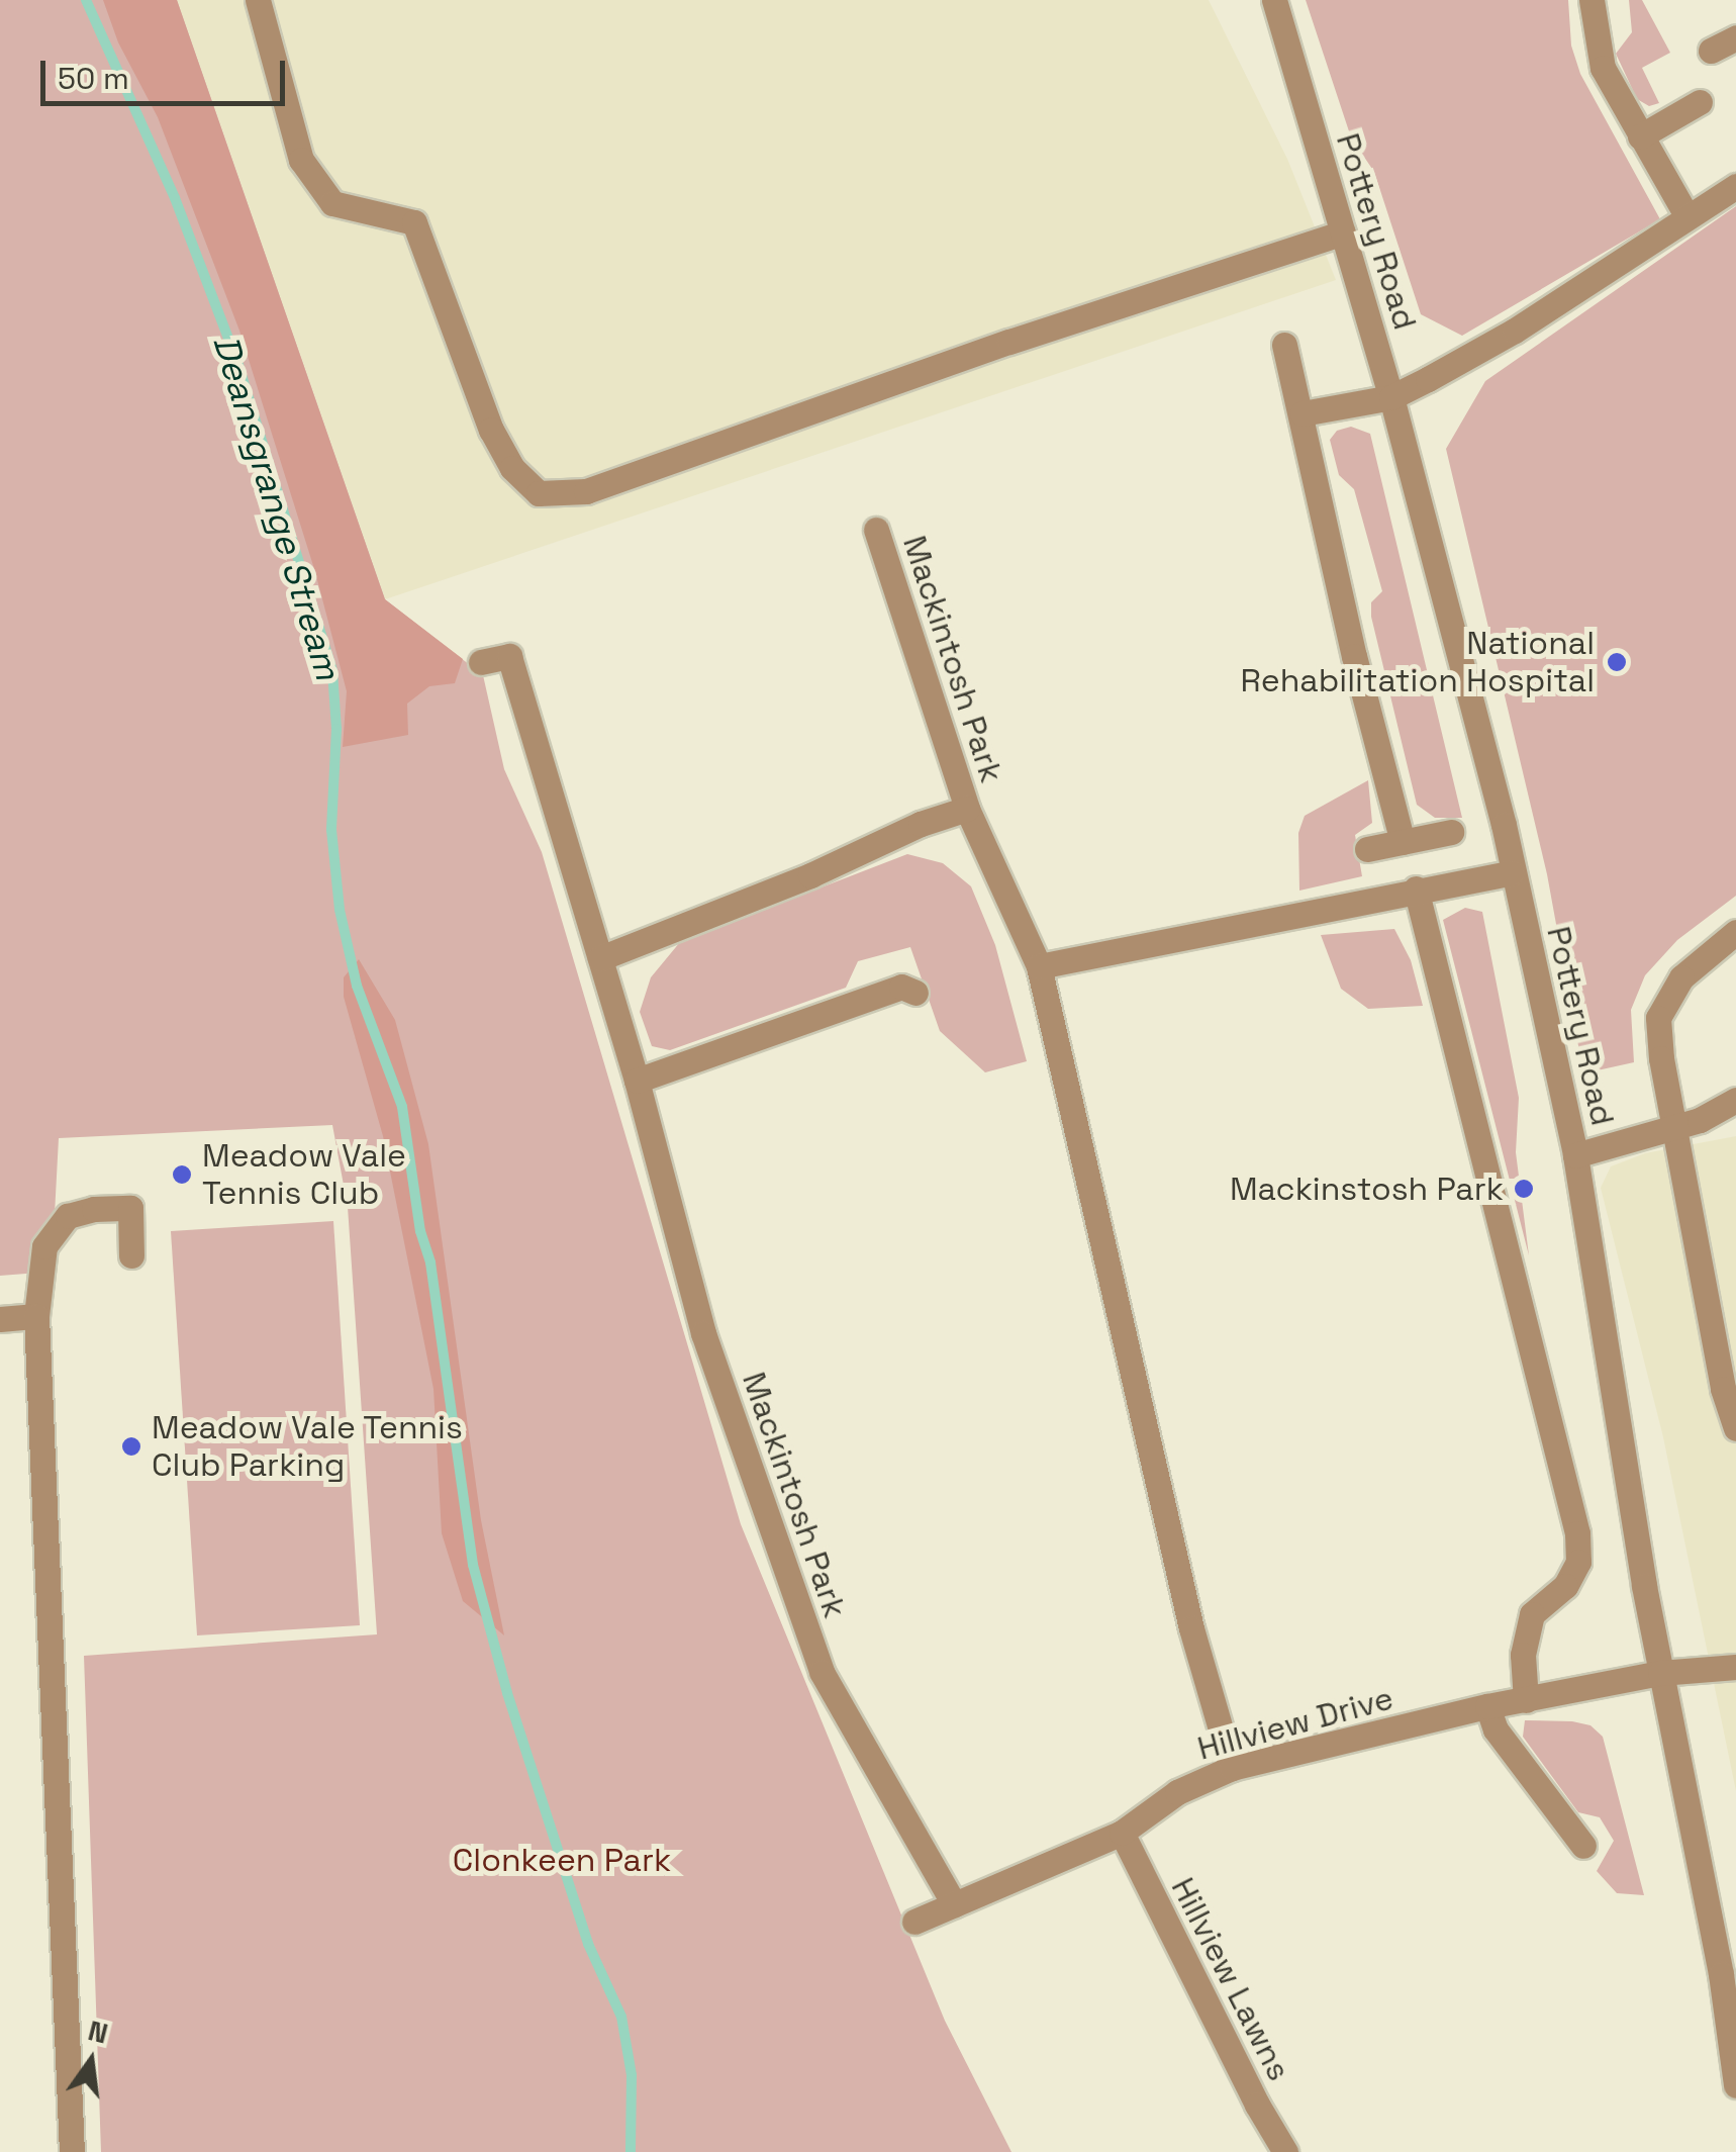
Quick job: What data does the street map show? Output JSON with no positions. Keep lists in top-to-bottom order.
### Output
{
  "streets": {
    "street": [
      "Pottery Road",
      "Mackintosh Park",
      "Hillview Drive",
      "Hillview Lawns"
    ]
  },
  "crossings": [
    ["Pottery Road", "Hillview Drive"],
    ["Mackintosh Park", "Hillview Drive"],
    ["Hillview Drive", "Hillview Lawns"]
  ],
  "water": ["Deansgrange Stream"],
  "parks": ["Clonkeen Park"],
  "places": [
    "National Rehabilitation Hospital",
    "Meadow Vale Tennis Club",
    "Mackinstosh Park",
    "Meadow Vale Tennis Club Parking"
  ],
  "scale_bar": "50 m",
  "north": "top"
}
